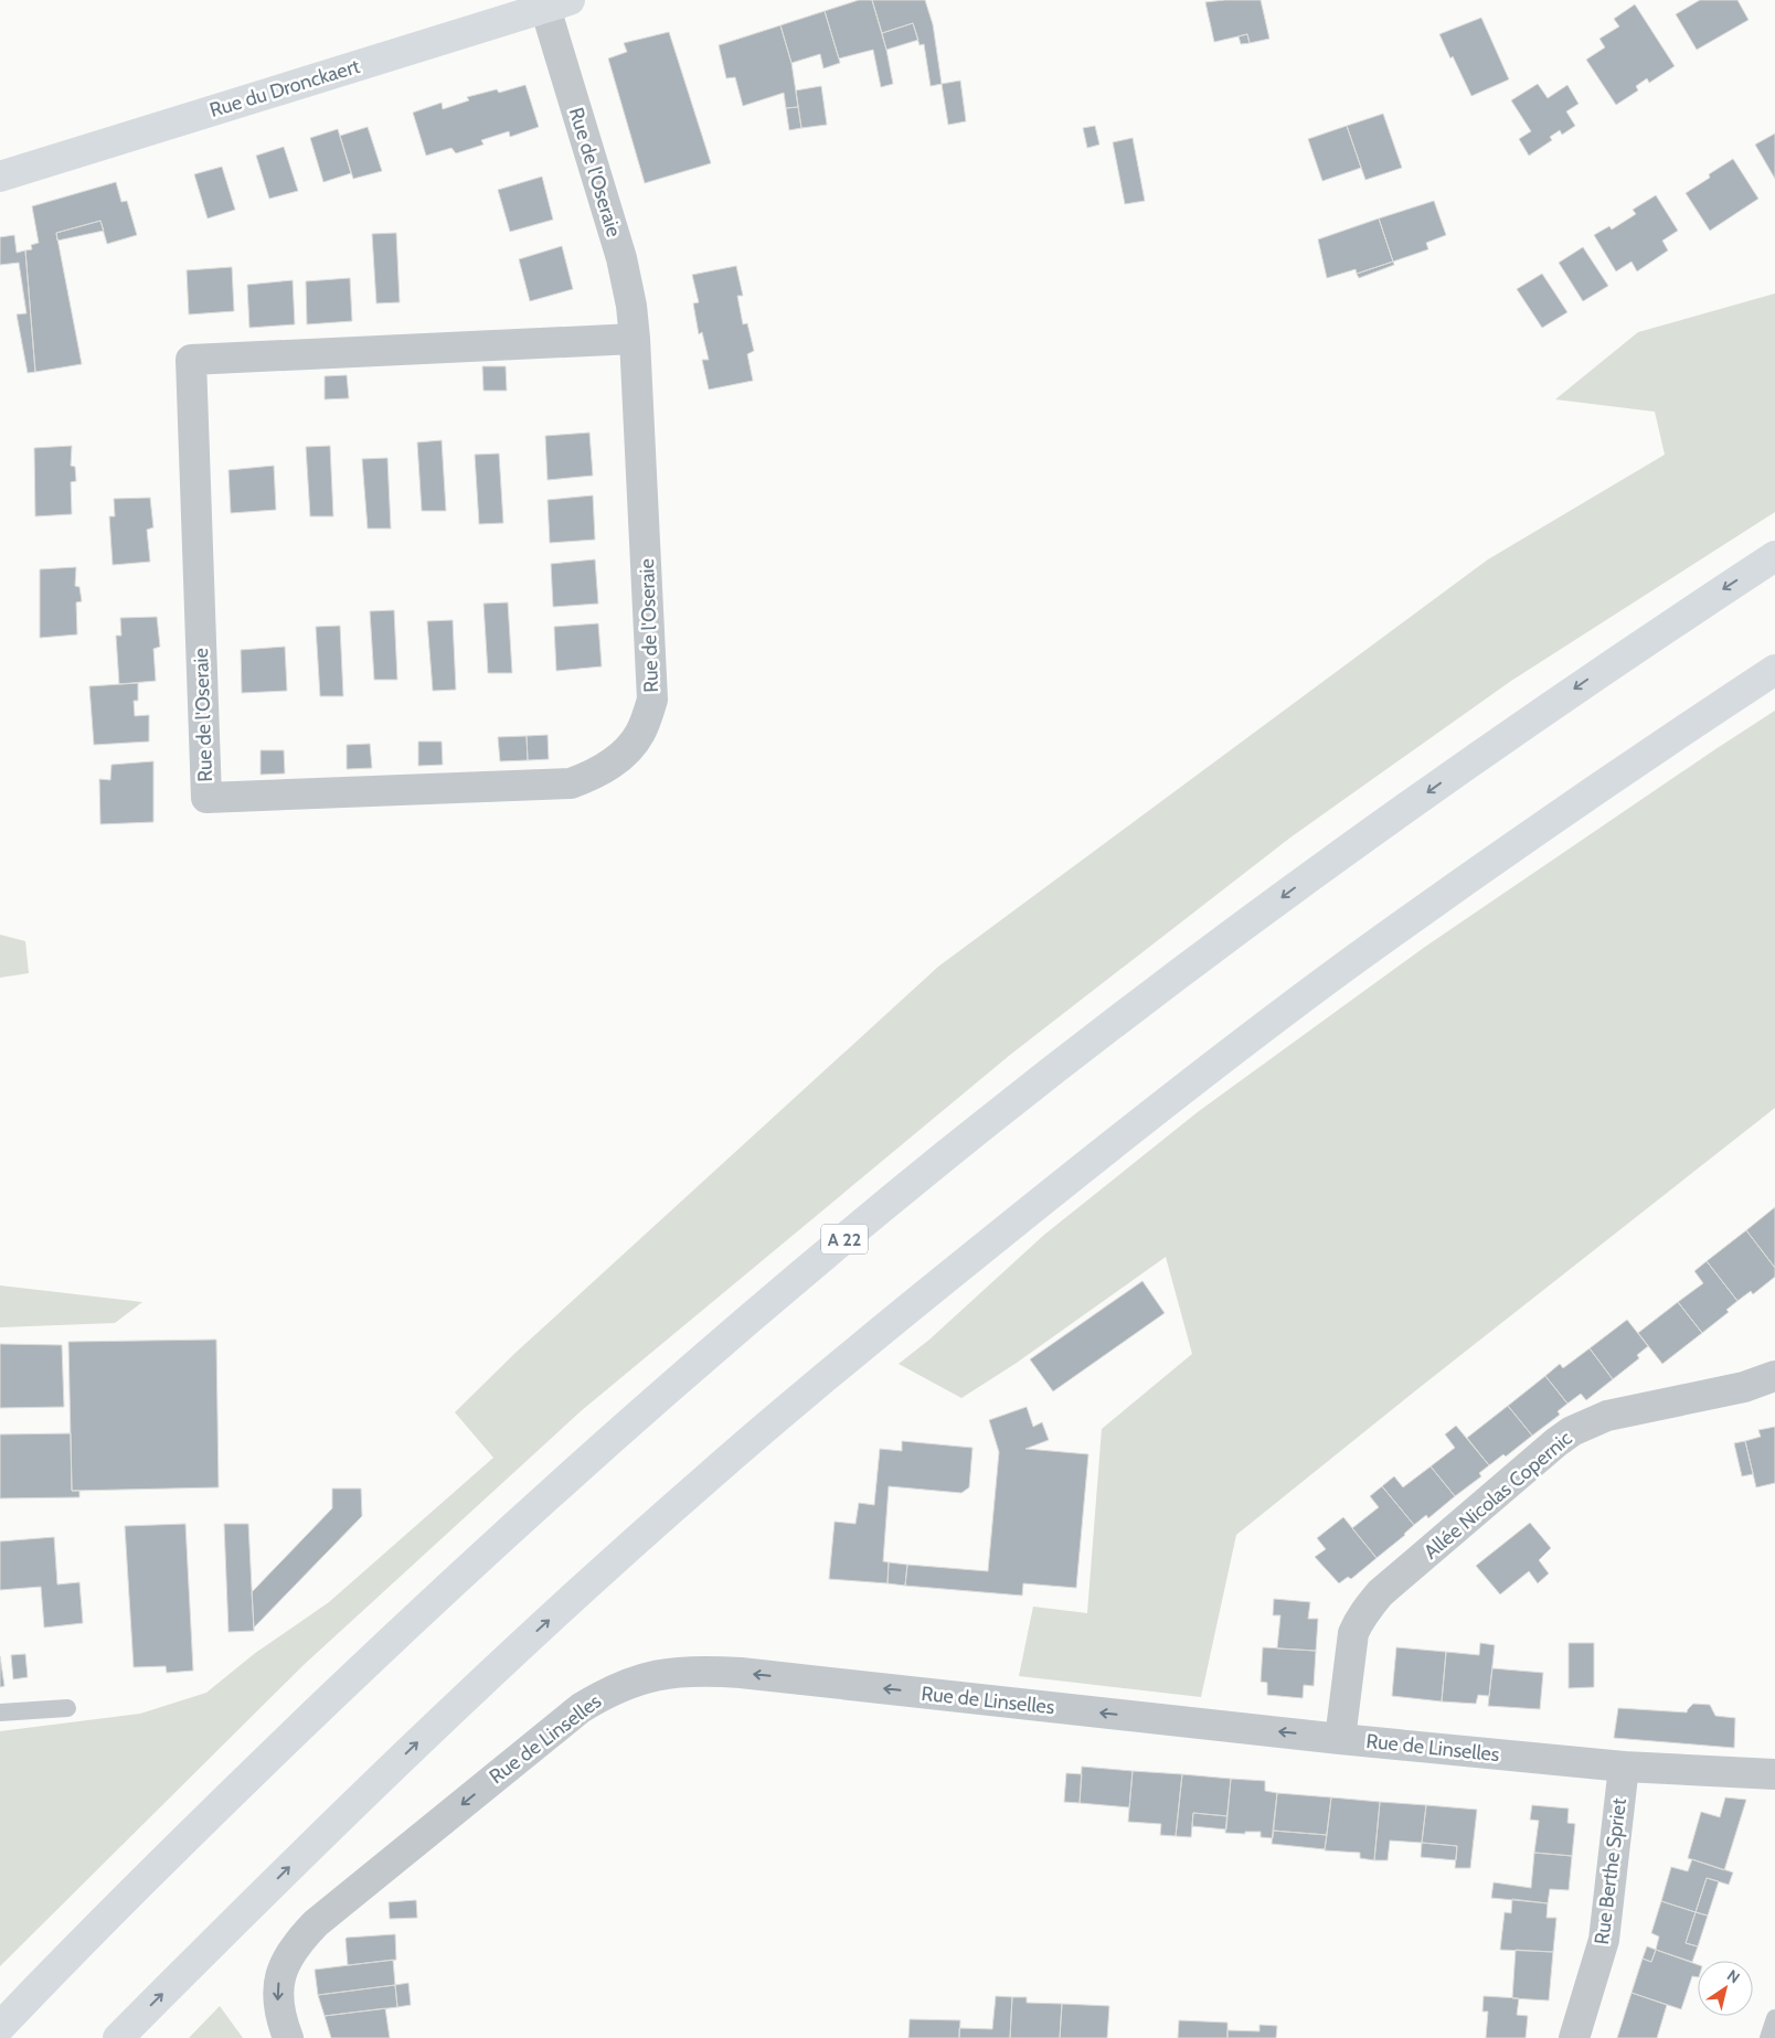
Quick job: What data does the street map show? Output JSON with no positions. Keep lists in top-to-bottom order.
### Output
{
  "streets": {
    "main road": ["Rue du Dronckaert", "A 22"],
    "street": [
      "Rue de l'Oseraie",
      "Allée Nicolas Copernic",
      "Rue de Linselles",
      "Rue Berthe Spriet"
    ]
  },
  "crossings": [
    ["Rue du Dronckaert", "Rue de l'Oseraie"],
    ["Allée Nicolas Copernic", "Rue de Linselles"],
    ["Rue de Linselles", "Rue Berthe Spriet"]
  ],
  "one_way": ["Rue de Linselles"],
  "north": "top right"
}
